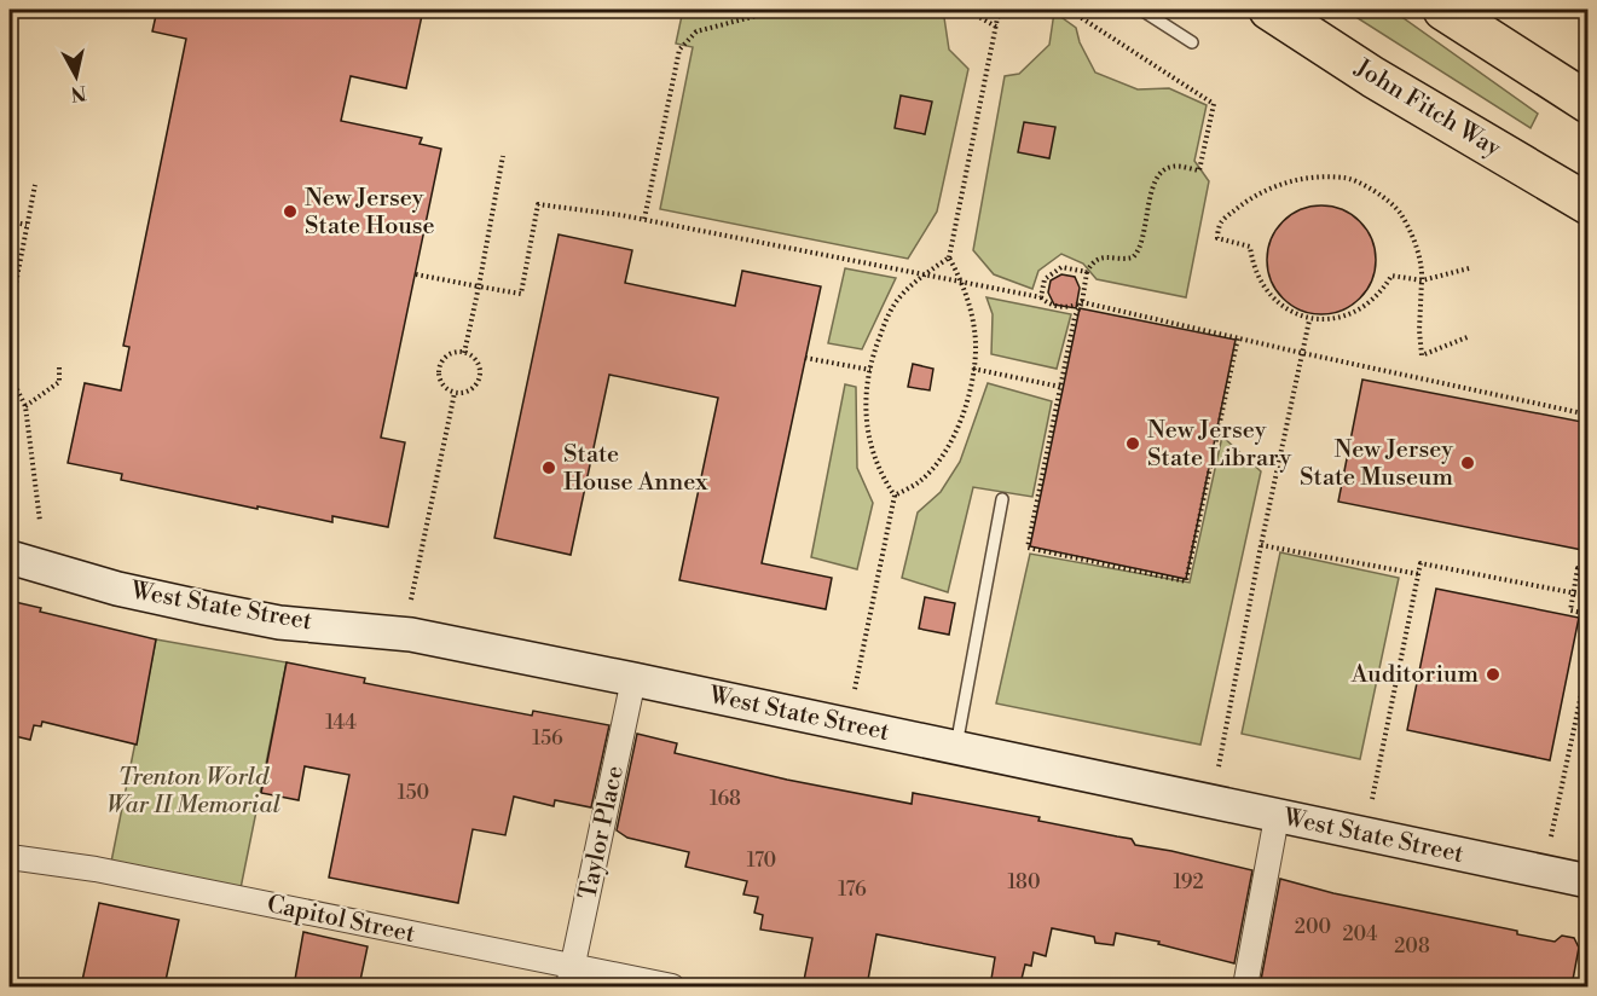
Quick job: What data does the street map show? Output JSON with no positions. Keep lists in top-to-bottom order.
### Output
{
  "streets": {
    "highway": ["John Fitch Way"],
    "street": ["West State Street", "Taylor Place", "Capitol Street"]
  },
  "crossings": [
    ["West State Street", "Taylor Place"],
    ["Taylor Place", "Capitol Street"]
  ],
  "parks": ["Trenton World War II Memorial"],
  "places": [
    "New Jersey State House",
    "New Jersey State Library",
    "New Jersey State Museum",
    "State House Annex",
    "Auditorium"
  ],
  "house_numbers": [
    "144",
    "156",
    "150",
    "168",
    "170",
    "180",
    "192",
    "176",
    "200",
    "204",
    "208"
  ],
  "north": "bottom"
}
